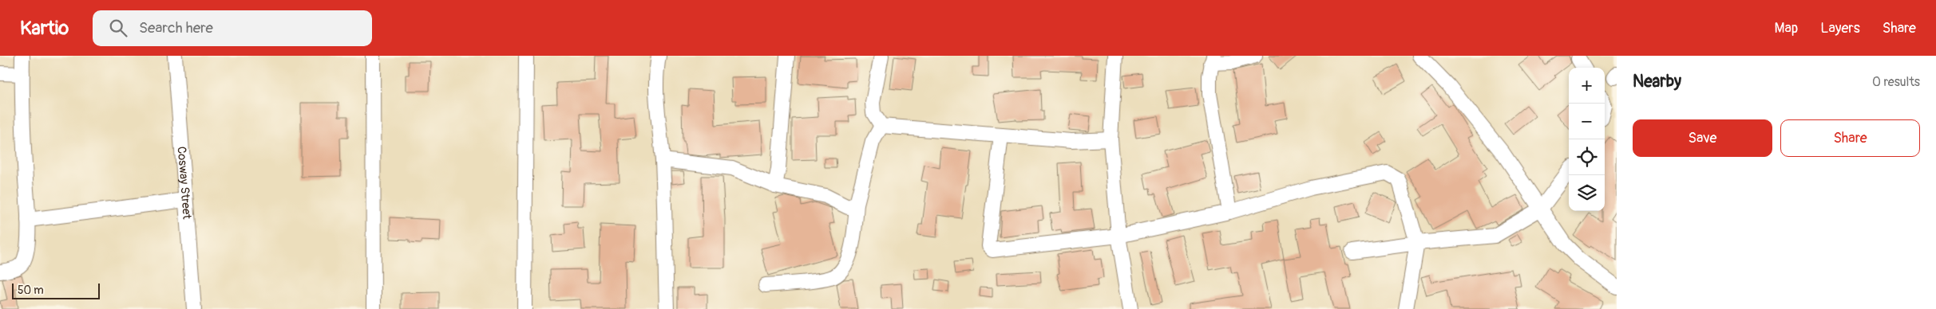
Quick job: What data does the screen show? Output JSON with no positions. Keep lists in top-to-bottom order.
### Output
{
  "streets": {
    "street": ["Cosway Street"]
  },
  "scale_bar": "50 m",
  "page": {
    "header": "Kartio",
    "search": "Search here",
    "nav": ["Map", "Layers", "Share"],
    "heading": ["Nearby", "0 results"],
    "map_buttons": ["+", "−"],
    "buttons": ["Save", "Share"],
    "scale": "50 m"
  }
}
